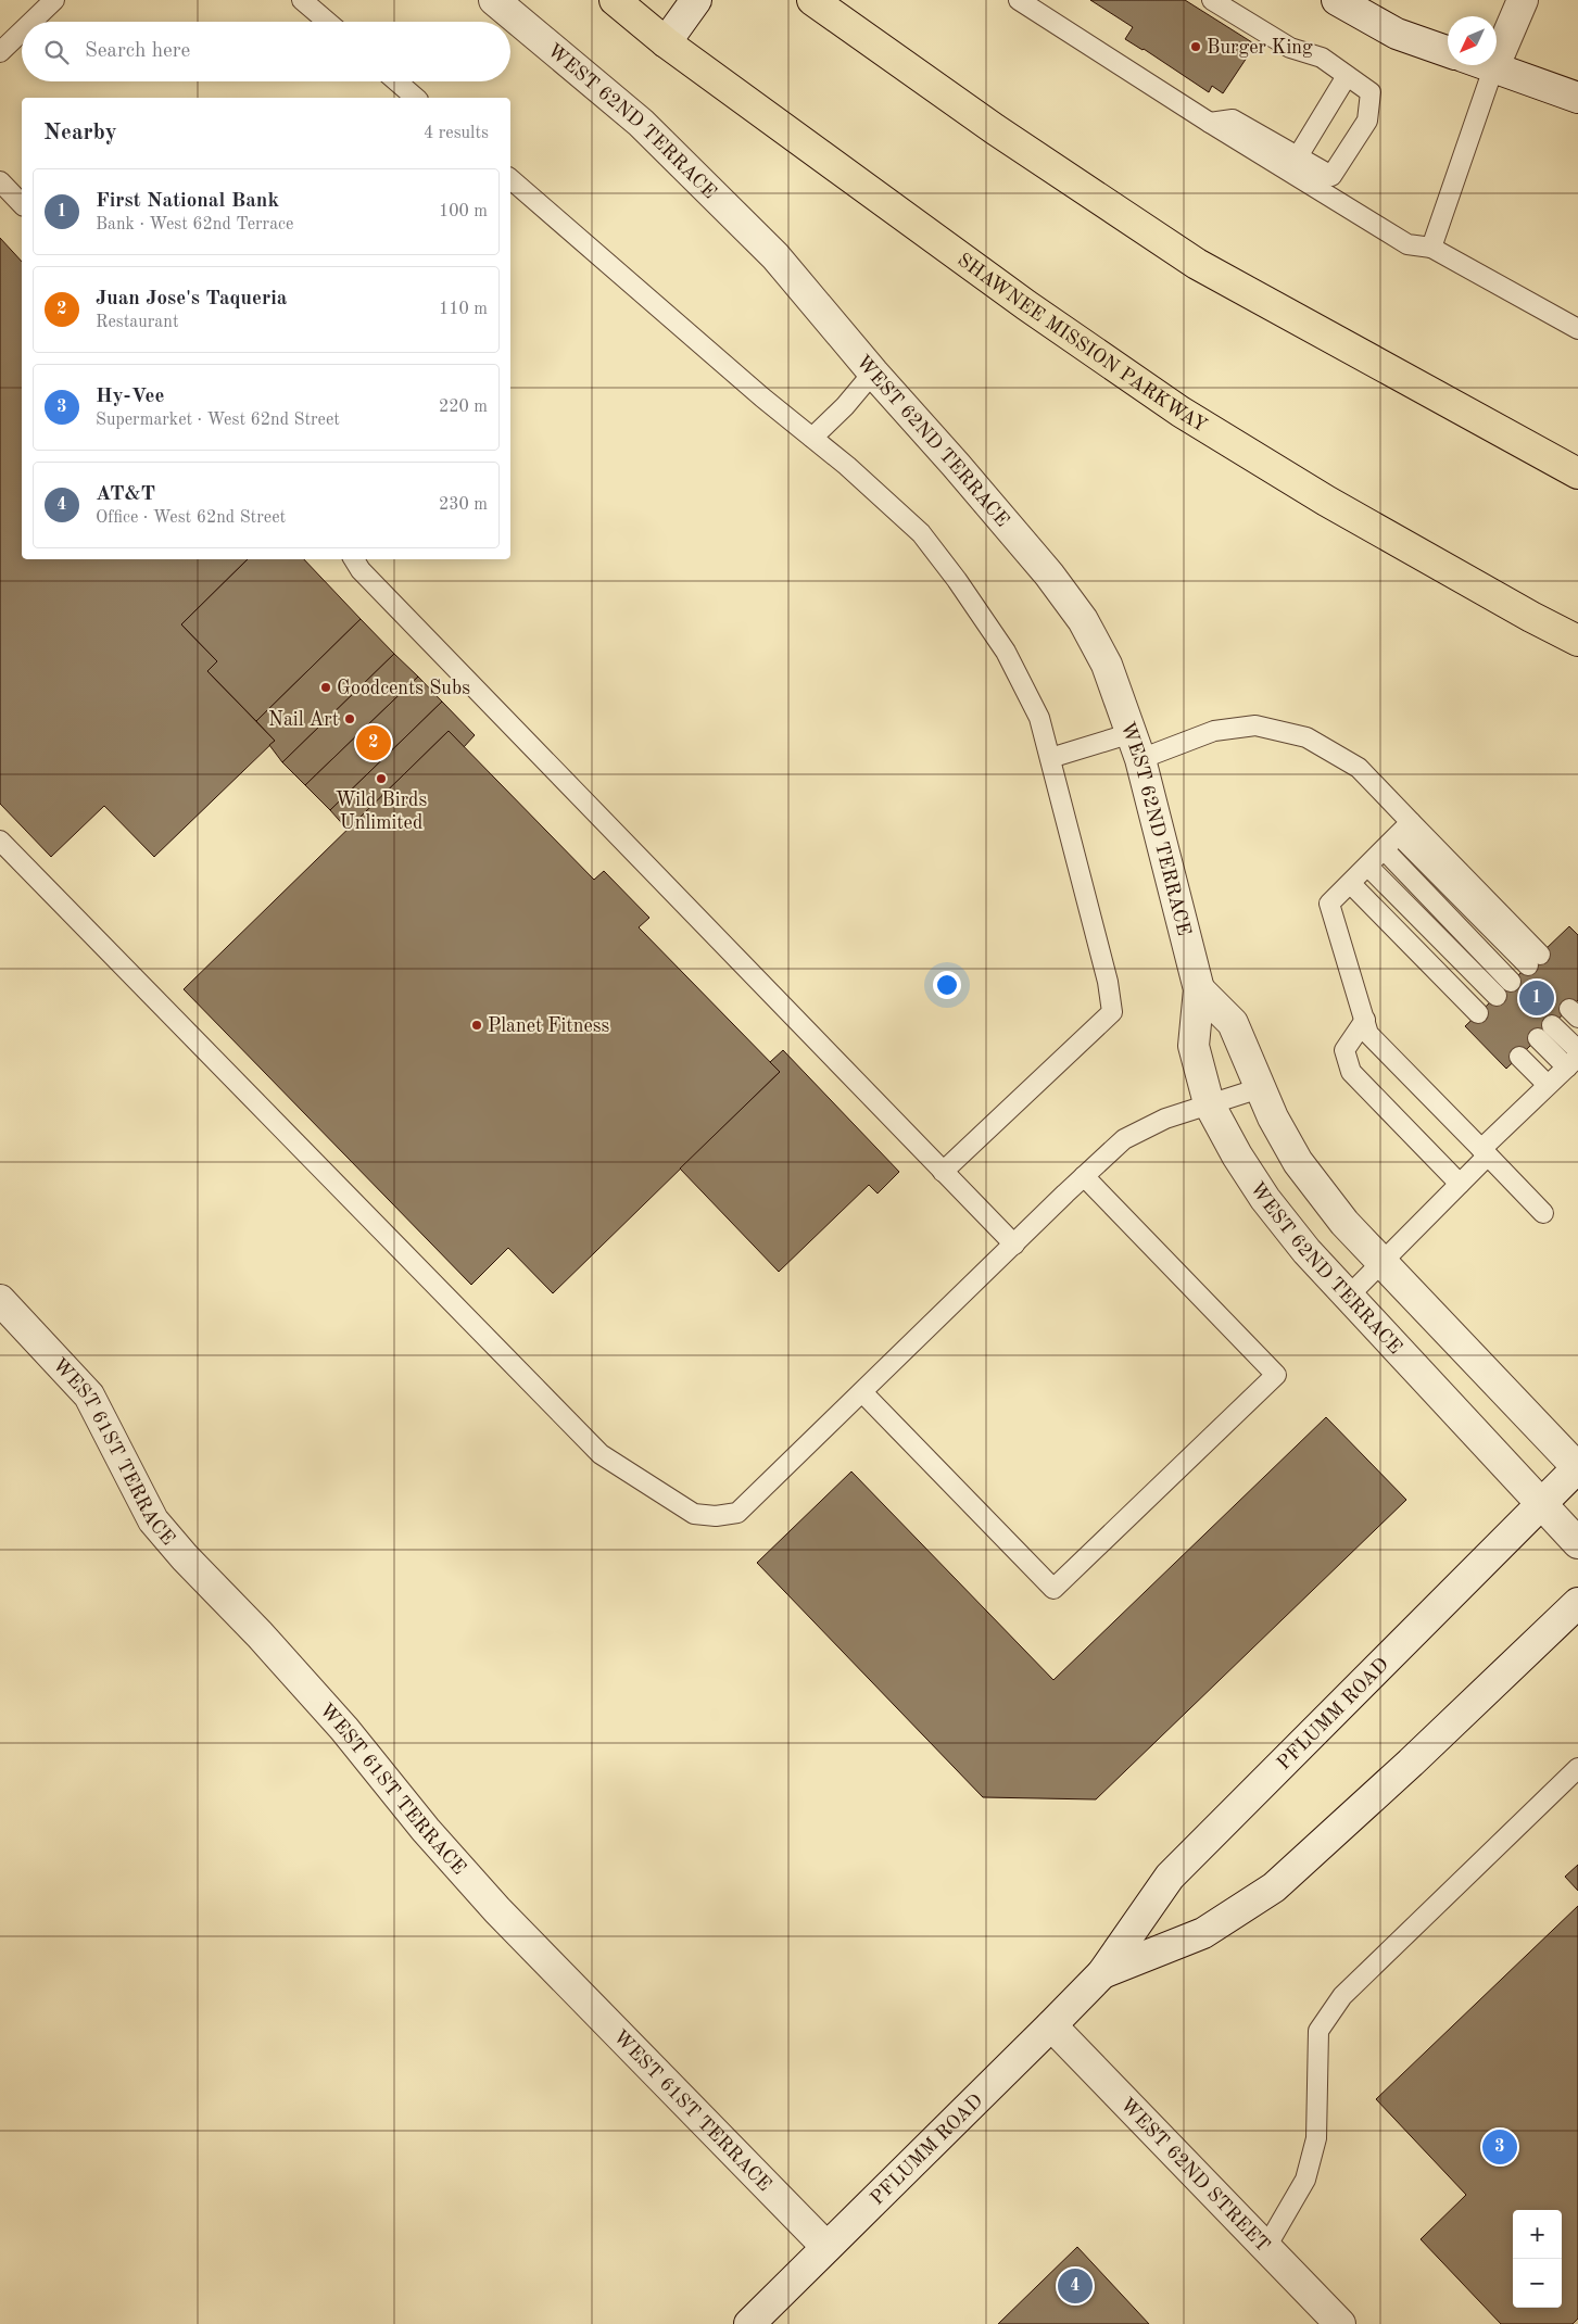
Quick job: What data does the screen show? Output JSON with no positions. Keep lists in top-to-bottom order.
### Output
{
  "streets": {
    "highway": ["SHAWNEE MISSION PARKWAY"],
    "street": [
      "WEST 62ND TERRACE",
      "WEST 61ST TERRACE",
      "PFLUMM ROAD",
      "WEST 62ND STREET"
    ]
  },
  "crossings": [
    ["WEST 62ND TERRACE", "PFLUMM ROAD"],
    ["WEST 61ST TERRACE", "PFLUMM ROAD"],
    ["PFLUMM ROAD", "WEST 62ND STREET"]
  ],
  "places": [
    "Burger King",
    "Goodcents Subs",
    "Nail Art",
    "Wild Birds Unlimited",
    "Planet Fitness"
  ],
  "north": "bottom left",
  "page": {
    "search": "Search here",
    "heading": ["Nearby", "4 results"],
    "list": [
      {
        "mark": "1",
        "name": "First National Bank",
        "note": "Bank · West 62nd Terrace",
        "value": "100 m"
      },
      {
        "mark": "2",
        "name": "Juan Jose's Taqueria",
        "note": "Restaurant",
        "value": "110 m"
      },
      {
        "mark": "3",
        "name": "Hy-Vee",
        "note": "Supermarket · West 62nd Street",
        "value": "220 m"
      },
      {
        "mark": "4",
        "name": "AT&T",
        "note": "Office · West 62nd Street",
        "value": "230 m"
      }
    ],
    "pins": [
      "2",
      "1",
      "3",
      "4"
    ],
    "map_buttons": ["+", "−"]
  }
}
